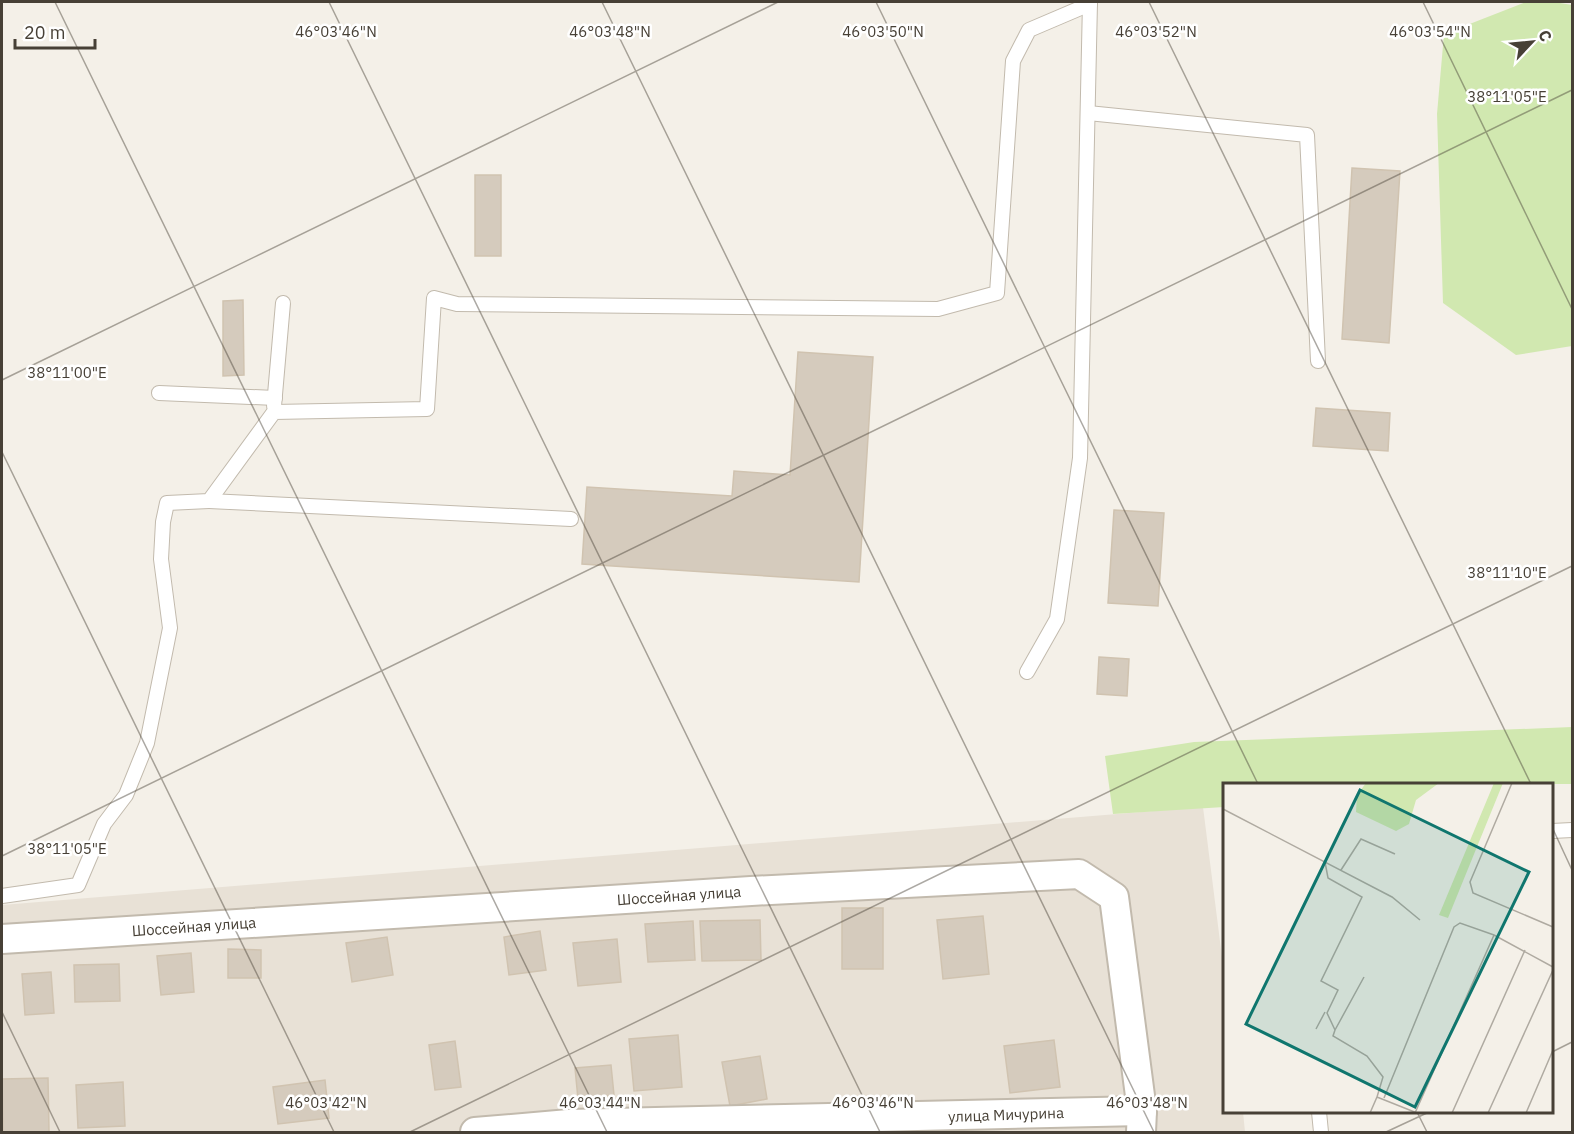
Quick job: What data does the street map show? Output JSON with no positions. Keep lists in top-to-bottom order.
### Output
{
  "streets": {
    "street": ["Шоссейная улица", "улица Мичурина"]
  },
  "crossings": [
    ["Шоссейная улица", "улица Мичурина"]
  ],
  "scale_bar": "20 m",
  "north": "top right",
  "coordinates": [
    "46°03'54\"N",
    "46°03'46\"N",
    "46°03'48\"N",
    "46°03'50\"N",
    "46°03'52\"N",
    "38°11'05\"E",
    "38°11'00\"E",
    "38°11'10\"E",
    "46°03'42\"N",
    "46°03'44\"N"
  ]
}
